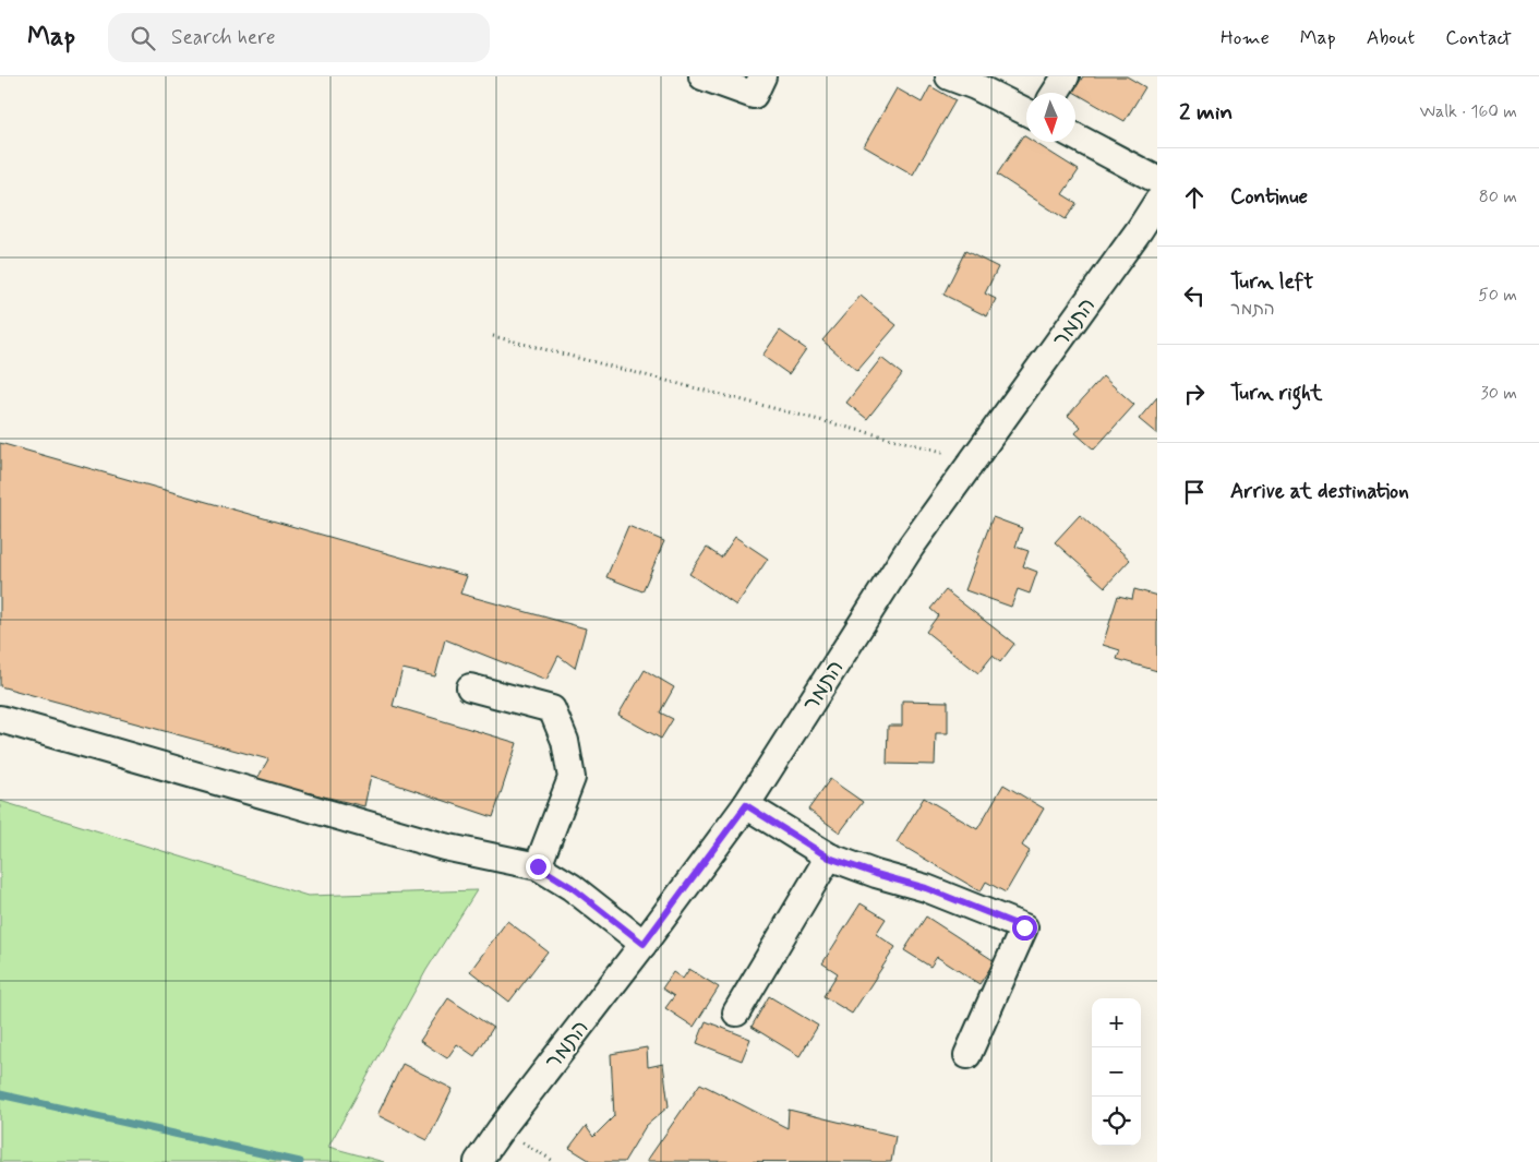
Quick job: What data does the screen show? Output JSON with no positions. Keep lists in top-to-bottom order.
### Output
{
  "streets": {
    "street": ["התמר"]
  },
  "north": "bottom",
  "page": {
    "header": "Map",
    "search": "Search here",
    "nav": [
      "Home",
      "Map",
      "About",
      "Contact"
    ],
    "heading": ["2 min", "Walk · 160 m"],
    "list": [
      ["Continue", "80 m"],
      ["Turn left", "התמר", "50 m"],
      ["Turn right", "30 m"],
      "Arrive at destination"
    ],
    "map_buttons": ["+", "−"]
  }
}
